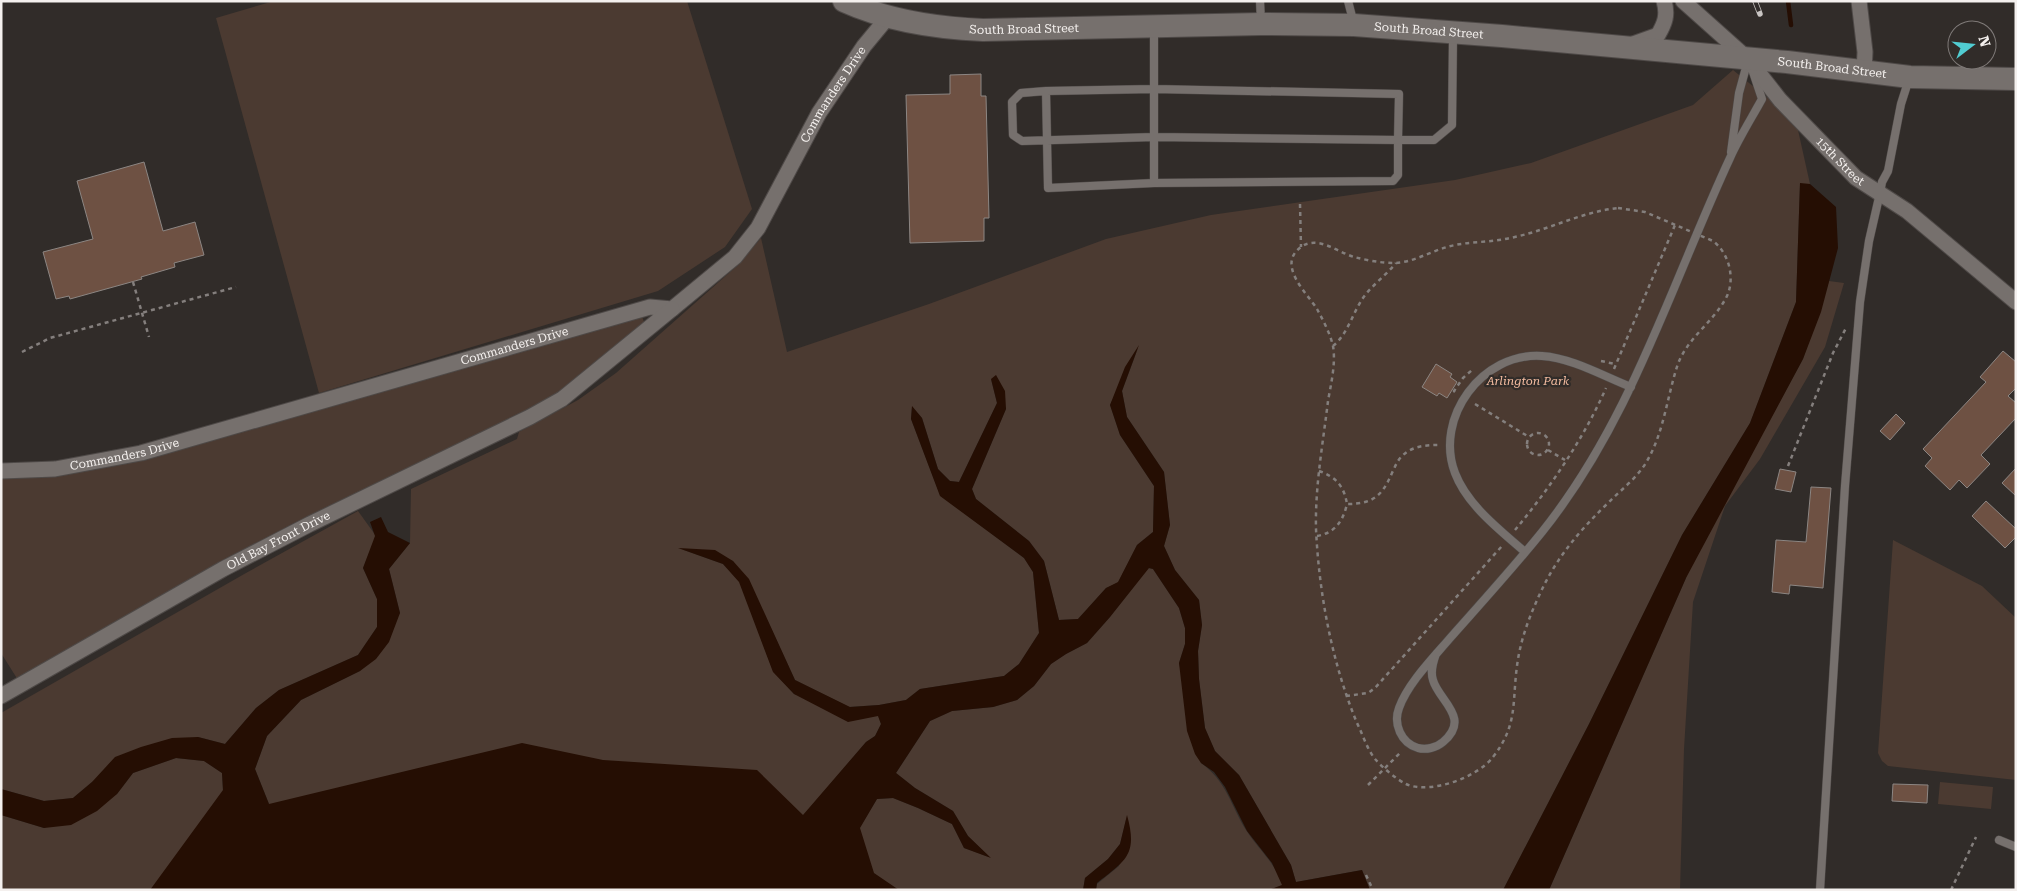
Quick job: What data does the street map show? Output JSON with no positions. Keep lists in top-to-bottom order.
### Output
{
  "streets": {
    "street": [
      "South Broad Street",
      "Commanders Drive",
      "15th Street",
      "Old Bay Front Drive"
    ]
  },
  "crossings": [
    ["South Broad Street", "Commanders Drive"],
    ["South Broad Street", "15th Street"],
    ["Commanders Drive", "Old Bay Front Drive"]
  ],
  "parks": ["Arlington Park"],
  "north": "right"
}
